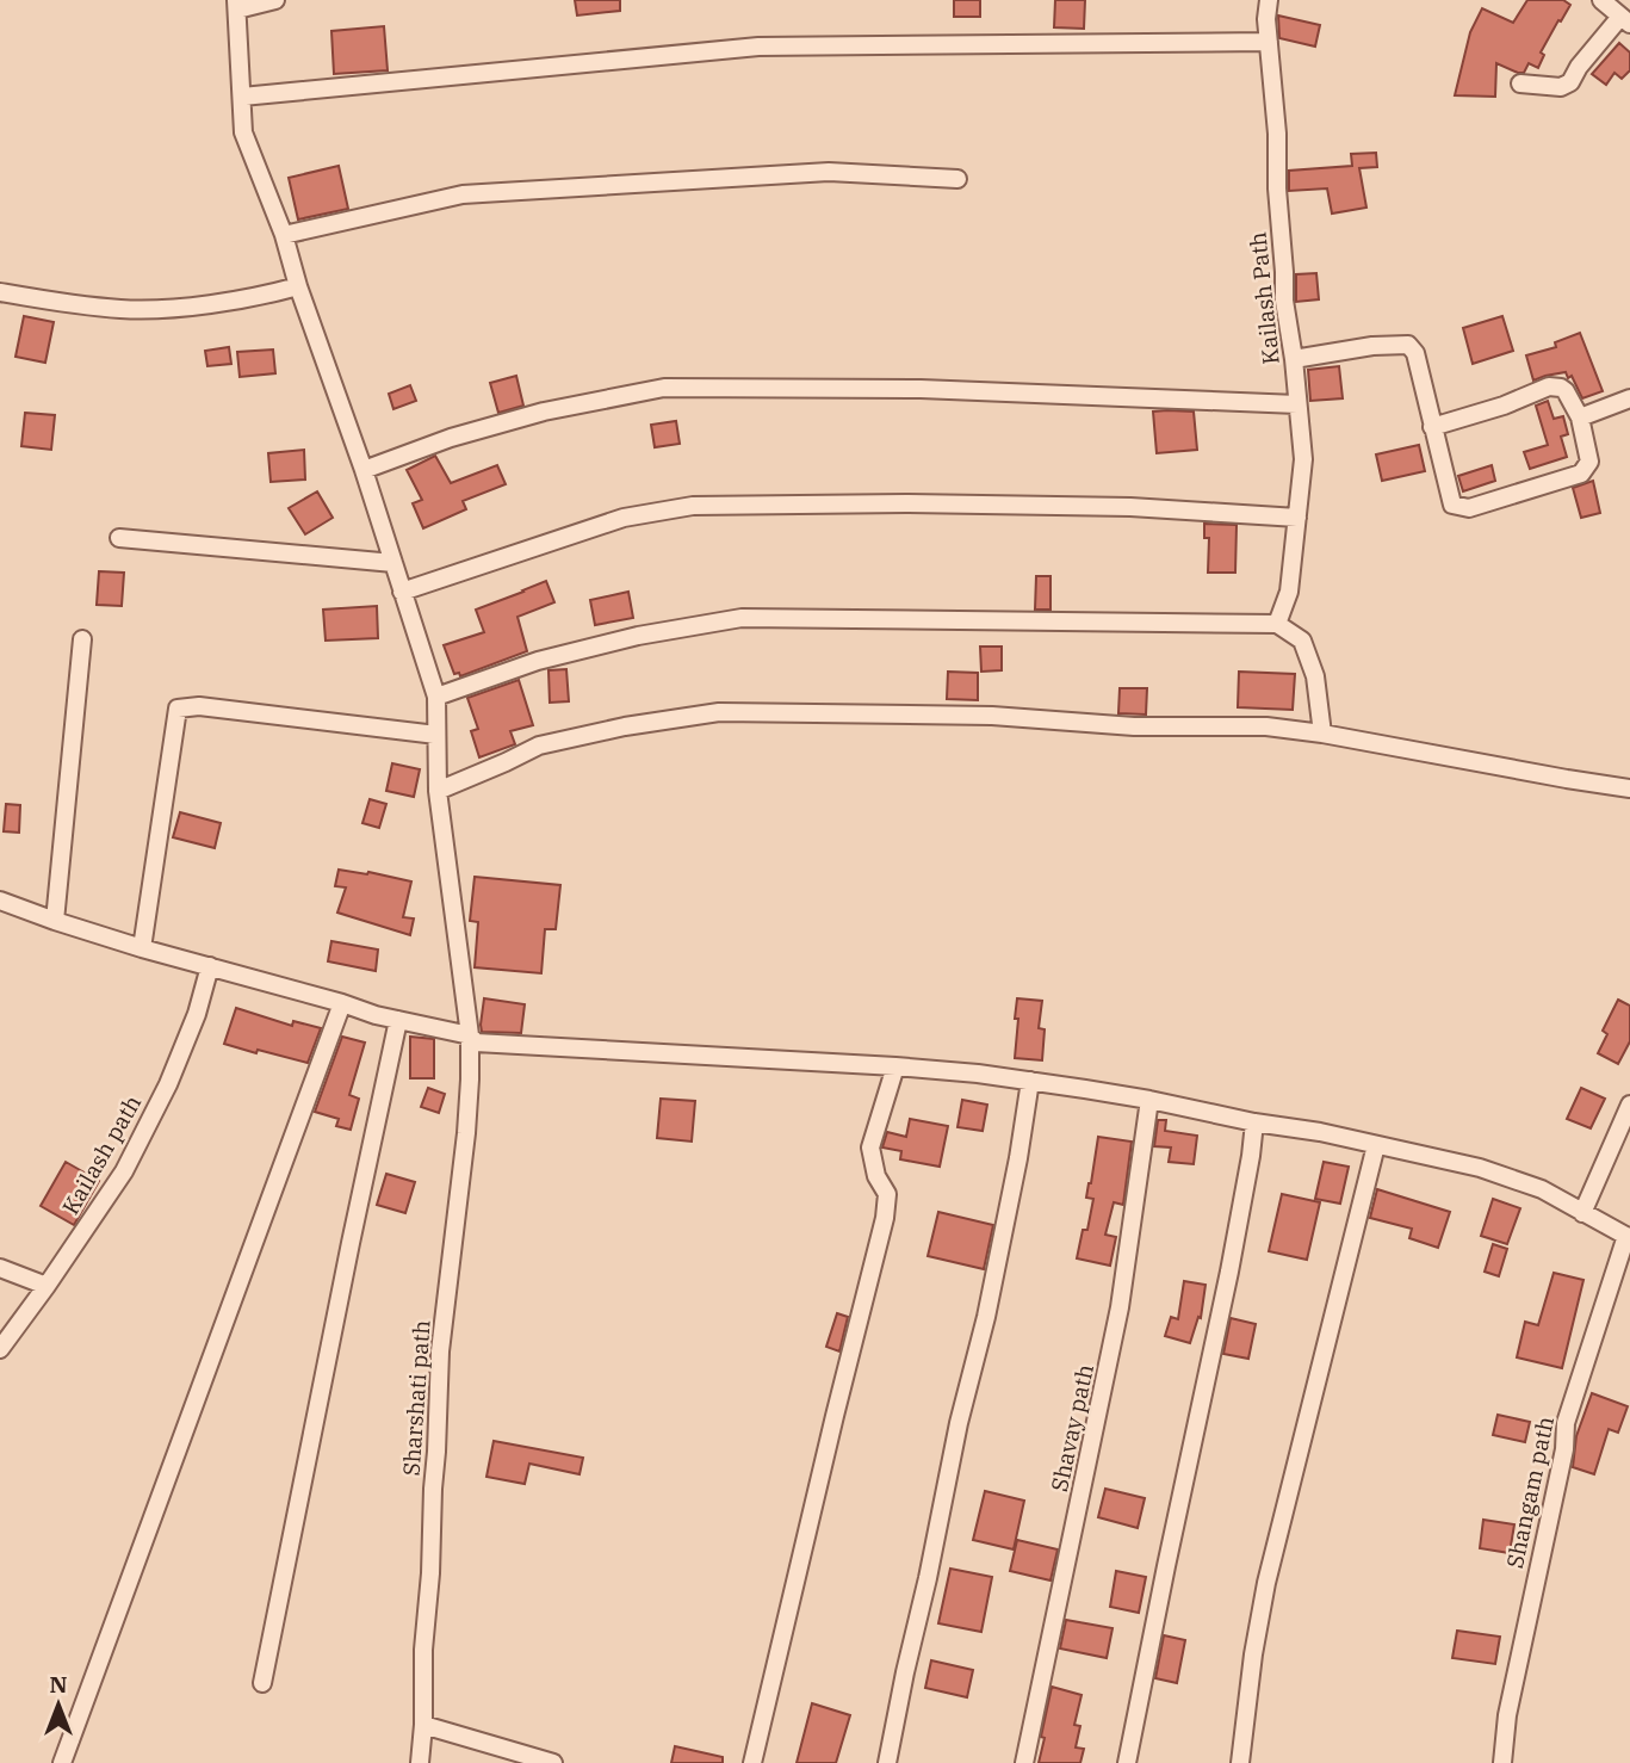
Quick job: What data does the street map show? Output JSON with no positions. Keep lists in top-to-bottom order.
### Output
{
  "streets": {
    "street": [
      "Kailash Path",
      "Kailash path",
      "Sharshati path",
      "Shavay path",
      "Shangam path"
    ]
  },
  "north": "top"
}
